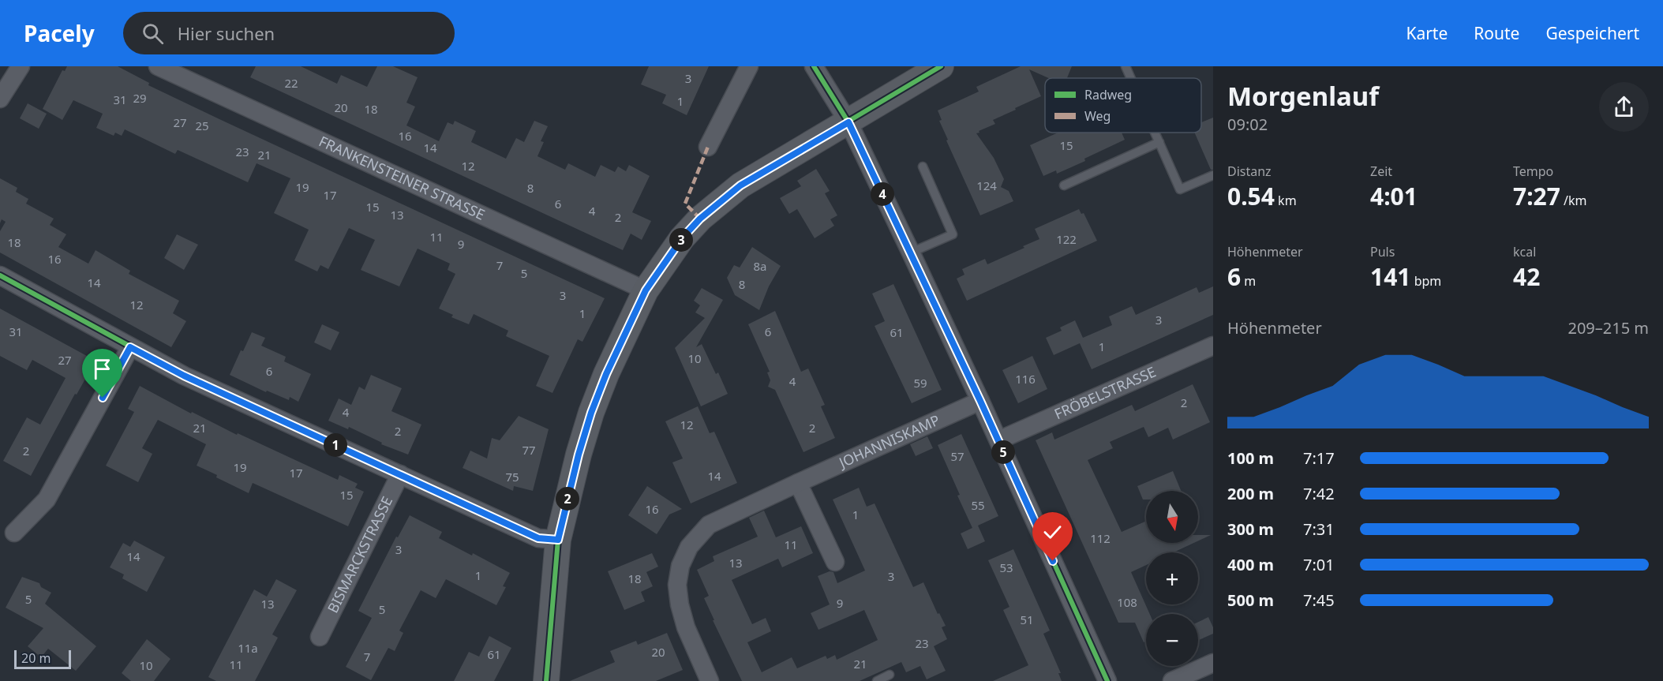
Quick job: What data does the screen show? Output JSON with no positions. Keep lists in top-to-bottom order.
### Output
{
  "streets": {
    "street": [
      "FRANKENSTEINER STRASSE",
      "FRÖBELSTRASSE",
      "JOHANNISKAMP",
      "BISMARCKSTRASSE"
    ]
  },
  "house_numbers": [
    "3",
    "22",
    "29",
    "31",
    "1",
    "20",
    "18",
    "27",
    "25",
    "16",
    "15",
    "14",
    "23",
    "21",
    "12",
    "124",
    "19",
    "8",
    "17",
    "6",
    "15",
    "4",
    "13",
    "2",
    "11",
    "122",
    "18",
    "9",
    "16",
    "7",
    "8a",
    "5",
    "14",
    "8",
    "3",
    "12",
    "1",
    "3",
    "31",
    "6",
    "61",
    "1",
    "10",
    "27",
    "6",
    "116",
    "4",
    "59",
    "2",
    "4",
    "12",
    "21",
    "2",
    "2",
    "77",
    "2",
    "57",
    "19",
    "17",
    "14",
    "75",
    "15",
    "55",
    "16",
    "1",
    "112",
    "11",
    "3",
    "14",
    "13",
    "53",
    "1",
    "3",
    "18",
    "5",
    "108",
    "9",
    "13",
    "5",
    "51",
    "23",
    "11a",
    "20",
    "61",
    "7",
    "21",
    "11",
    "10"
  ],
  "legend": ["Radweg", "Weg"],
  "scale_bar": "20 m",
  "north": "bottom",
  "page": {
    "header": "Pacely",
    "search": "Hier suchen",
    "nav": ["Karte", "Route", "Gespeichert"],
    "heading": ["Morgenlauf", "09:02"],
    "stats": [
      ["Distanz", "0.54 km"],
      ["Zeit", "4:01"],
      ["Tempo", "7:27 /km"],
      ["Höhenmeter", "6 m"],
      ["Puls", "141 bpm"],
      ["kcal", "42"]
    ],
    "pins": [
      "4",
      "3",
      "1",
      "5",
      "2"
    ],
    "chart": ["Höhenmeter", "209–215 m"],
    "list": [
      {
        "name": "100 m",
        "note": "7:17"
      },
      {
        "name": "200 m",
        "note": "7:42"
      },
      {
        "name": "300 m",
        "note": "7:31"
      },
      {
        "name": "400 m",
        "note": "7:01"
      },
      {
        "name": "500 m",
        "note": "7:45"
      }
    ],
    "map_buttons": ["+", "−"],
    "scale": "20 m"
  }
}
